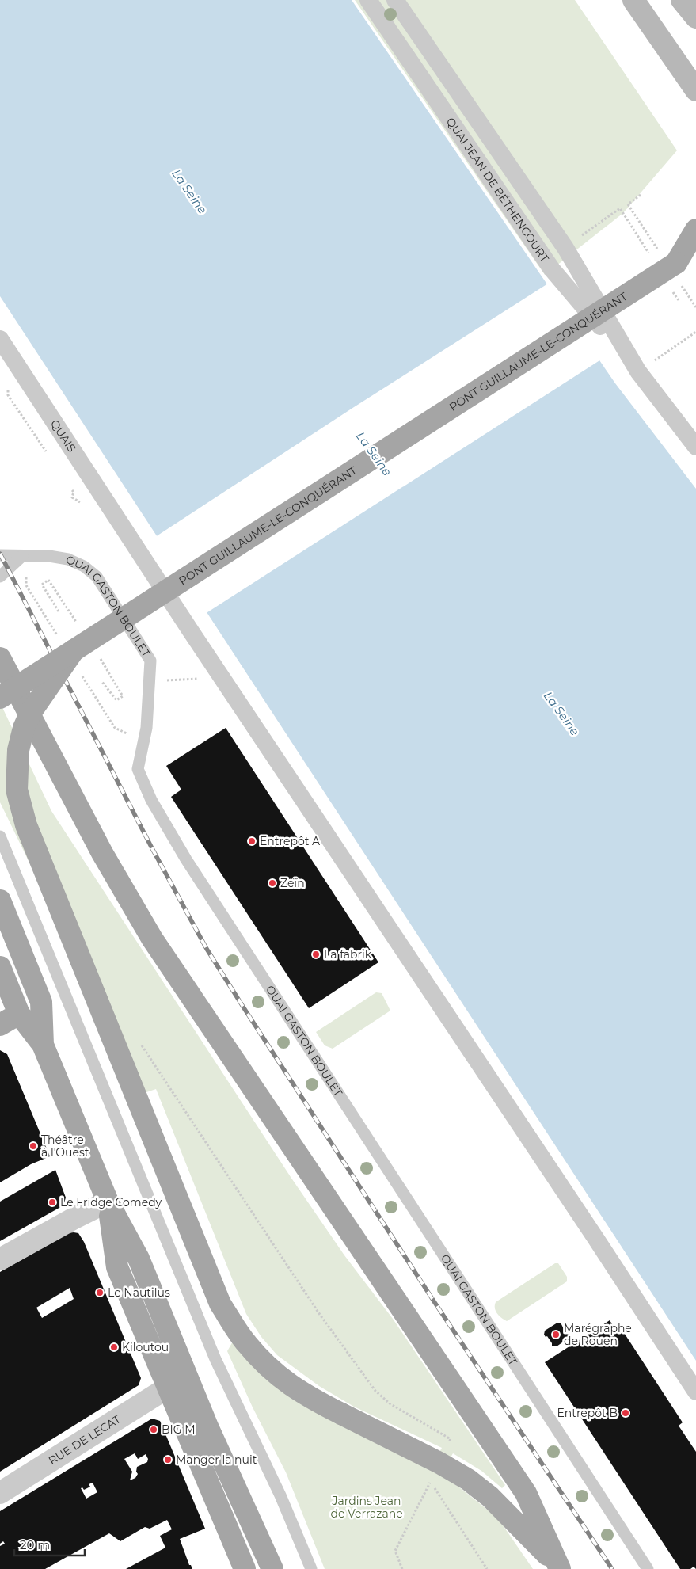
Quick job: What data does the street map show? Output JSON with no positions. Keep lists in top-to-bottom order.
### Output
{
  "streets": {
    "main road": ["PONT GUILLAUME-LE-CONQUÉRANT"],
    "street": ["QUAI JEAN DE BÉTHENCOURT", "QUAIS", "RUE DE LECAT"],
    "lane": ["QUAI GASTON BOULET"]
  },
  "water": ["La Seine"],
  "parks": ["Jardins Jean de Verrazane"],
  "places": [
    "Entrepôt A",
    "Zeïn",
    "La fabrik",
    "Théâtre à l'Ouest",
    "Le Fridge Comedy",
    "Le Nautilus",
    "Marégraphe de Rouen",
    "Kiloutou",
    "Entrepôt B",
    "BIG M",
    "Manger la nuit"
  ],
  "scale_bar": "20 m"
}
